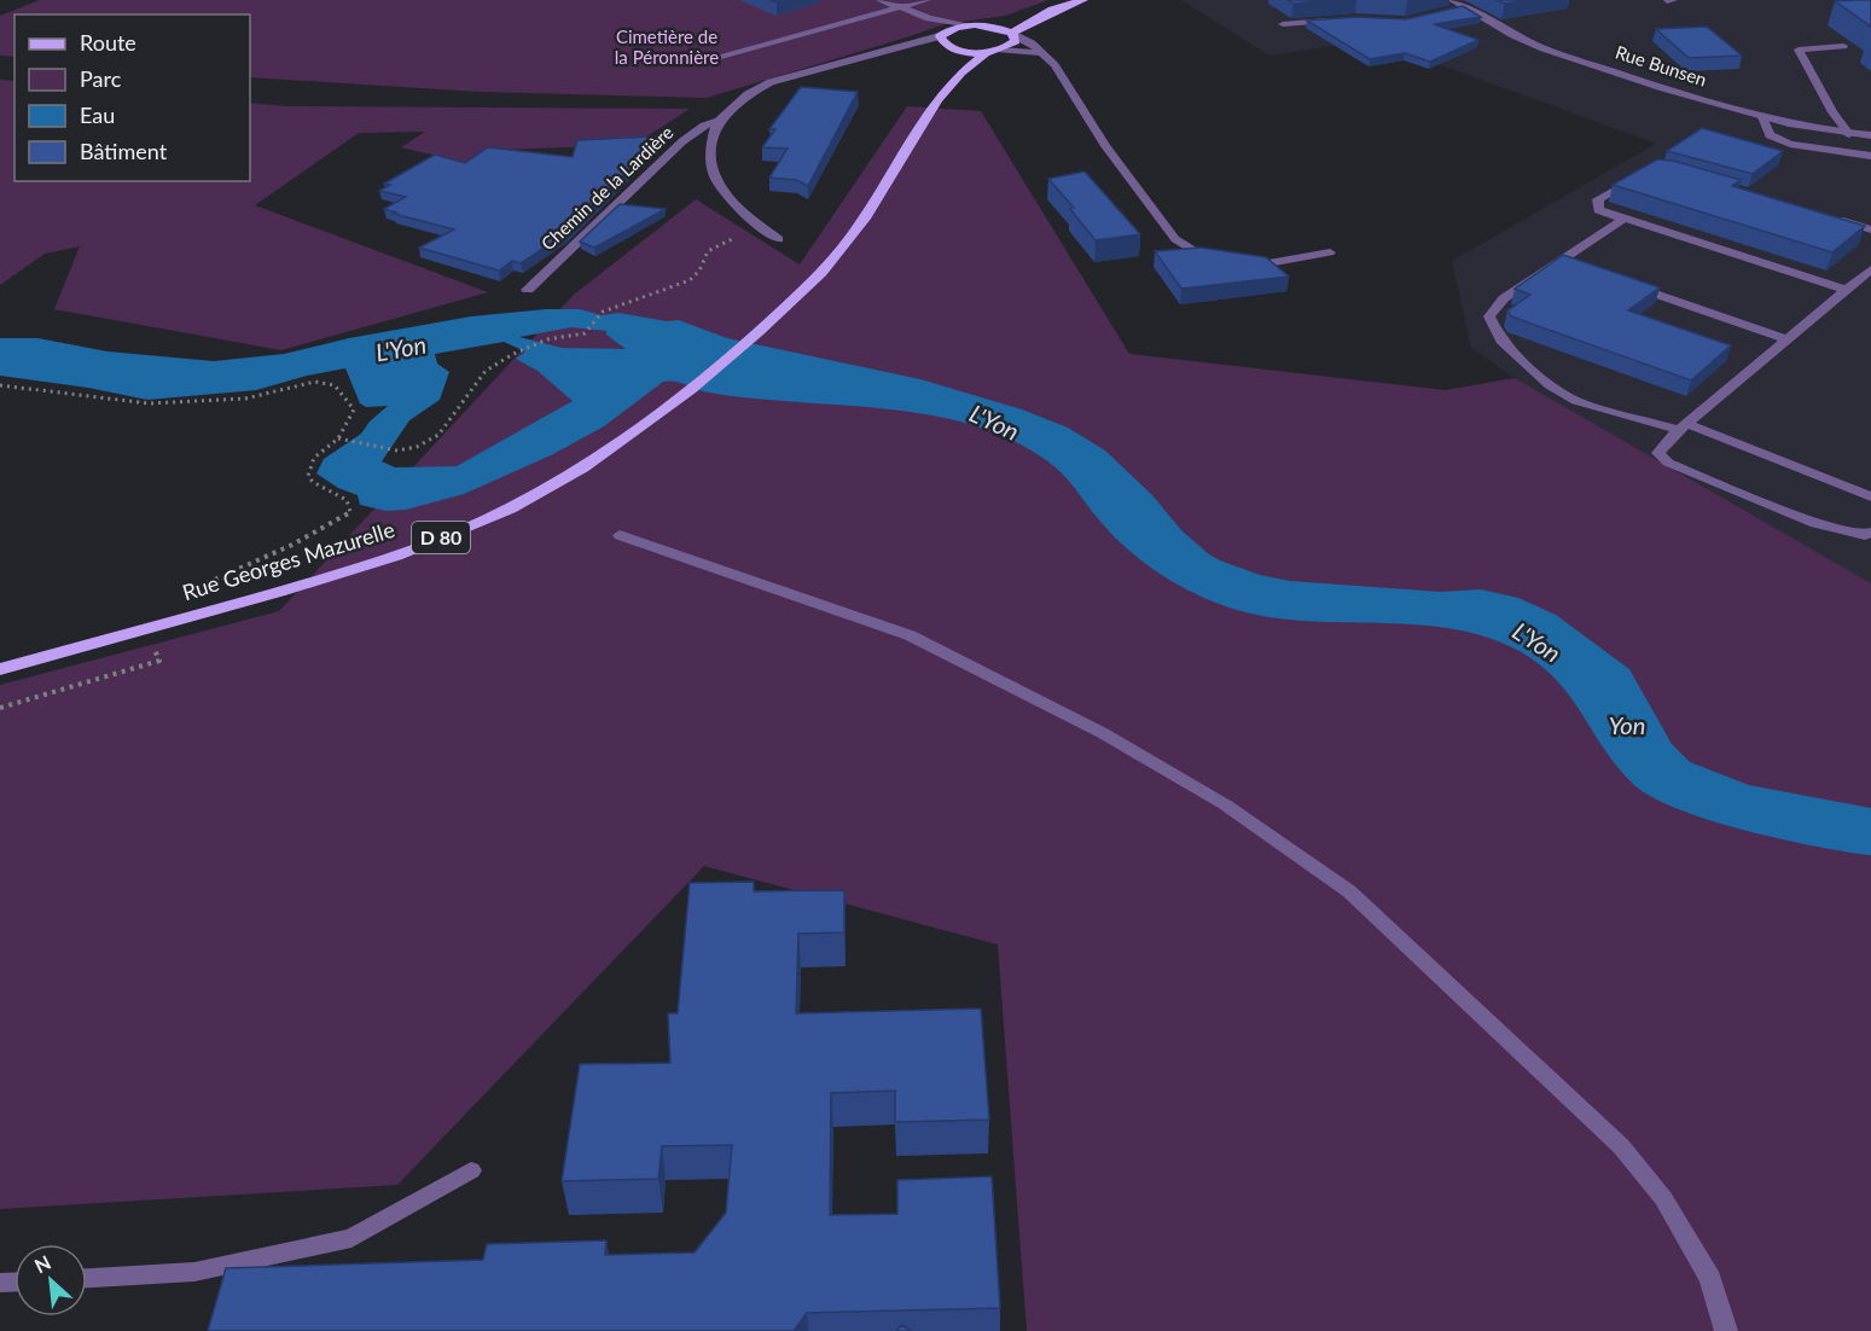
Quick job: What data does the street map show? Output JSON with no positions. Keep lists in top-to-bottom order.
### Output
{
  "streets": {
    "main road": ["D 80", "Rue Georges Mazurelle"],
    "street": ["Rue Bunsen", "Chemin de la Lardière"]
  },
  "crossings": [
    ["Chemin de la Lardière", "D 80"],
    ["D 80", "Rue Georges Mazurelle"]
  ],
  "water": ["L'Yon", "Yon"],
  "parks": ["Cimetière de la Péronnière"],
  "legend": [
    "Route",
    "Parc",
    "Eau",
    "Bâtiment"
  ],
  "north": "top left"
}
